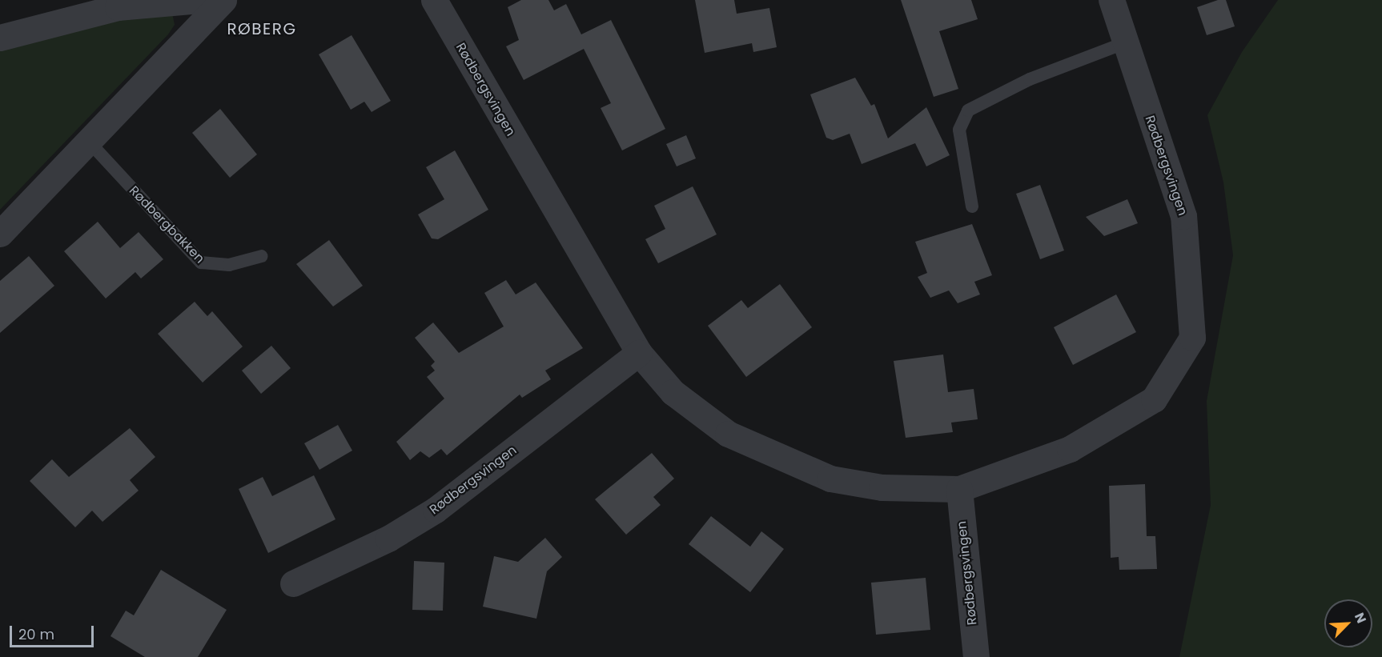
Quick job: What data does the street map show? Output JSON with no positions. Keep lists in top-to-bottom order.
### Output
{
  "streets": {
    "street": ["Rødbergsvingen"],
    "lane": ["Rødbergbakken"]
  },
  "districts": ["RØBERG"],
  "scale_bar": "20 m",
  "north": "top right"
}
